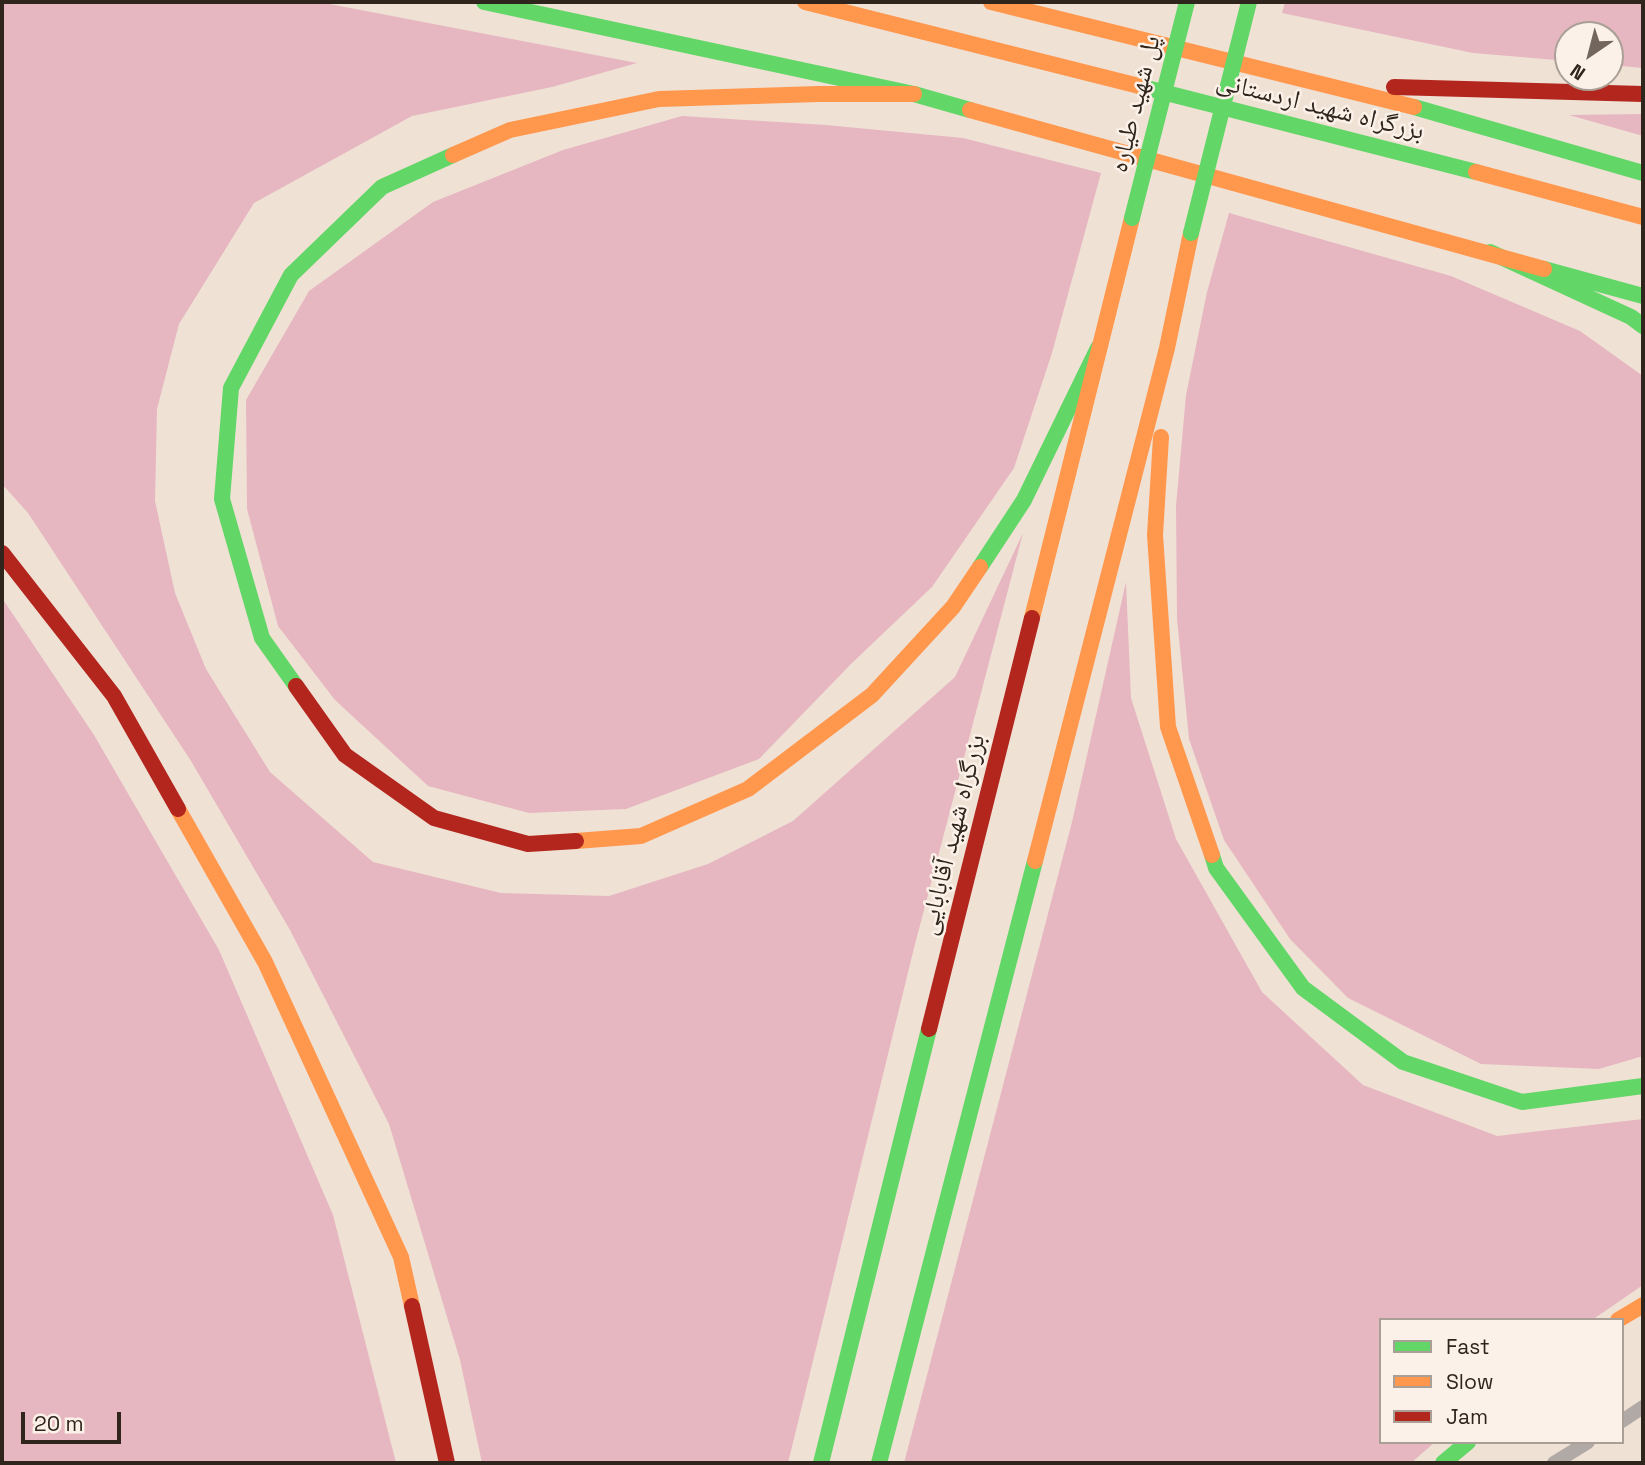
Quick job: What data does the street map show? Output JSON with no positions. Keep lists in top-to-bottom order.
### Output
{
  "streets": {
    "main road": ["پل شهید طیاره", "بزرگراه شهید اردستانی", "بزرگراه شهید آقابابایی"]
  },
  "crossings": [
    ["پل شهید طیاره", "بزرگراه شهید آقابابایی"]
  ],
  "legend": ["Fast", "Slow", "Jam"],
  "scale_bar": "20 m",
  "north": "bottom left"
}
